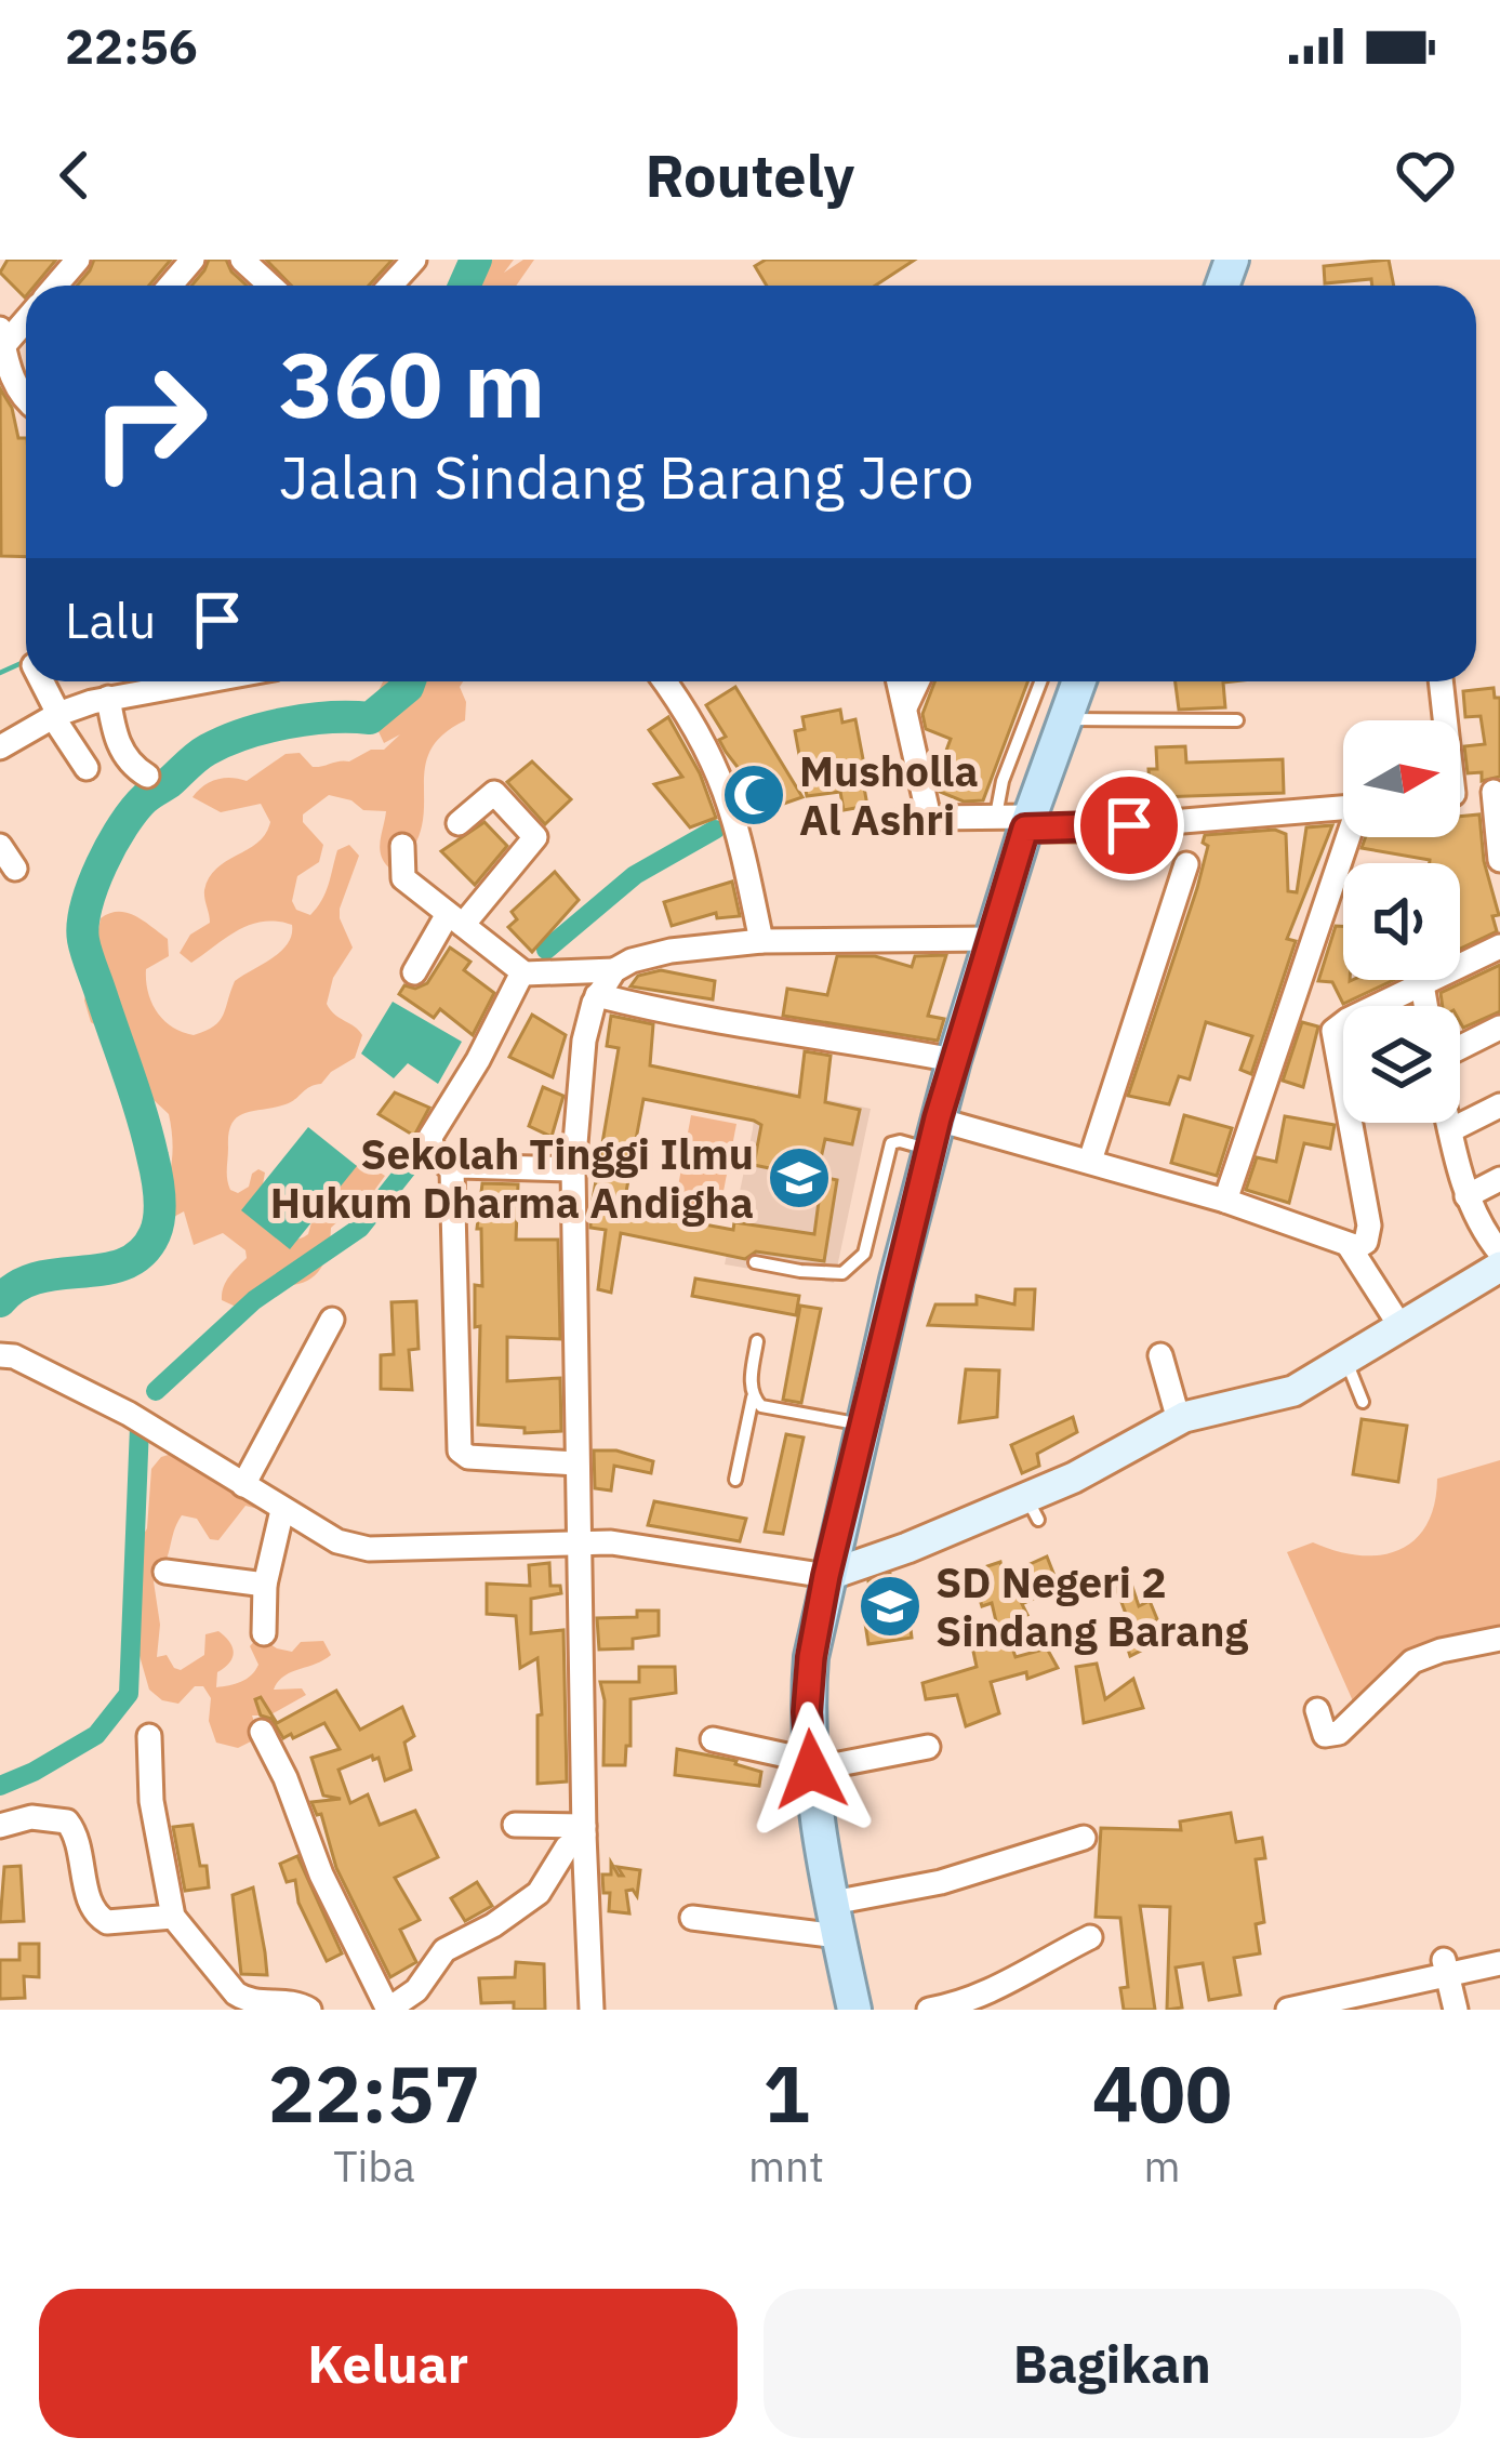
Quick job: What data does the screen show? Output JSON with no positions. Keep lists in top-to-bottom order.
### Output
{
  "places": {
    "mosque": ["Musholla Al Ashri"],
    "school or university": ["Sekolah Tinggi Ilmu Hukum Dharma Andigha", "SD Negeri 2 Sindang Barang"]
  },
  "north": "right",
  "page": {
    "status": "22:56",
    "header": "Routely",
    "turn": ["360 m", "Jalan Sindang Barang Jero"],
    "then": "Lalu",
    "eta": [
      "22:57",
      "Tiba",
      "1",
      "mnt",
      "400",
      "m"
    ],
    "buttons": ["Keluar", "Bagikan"]
  }
}
